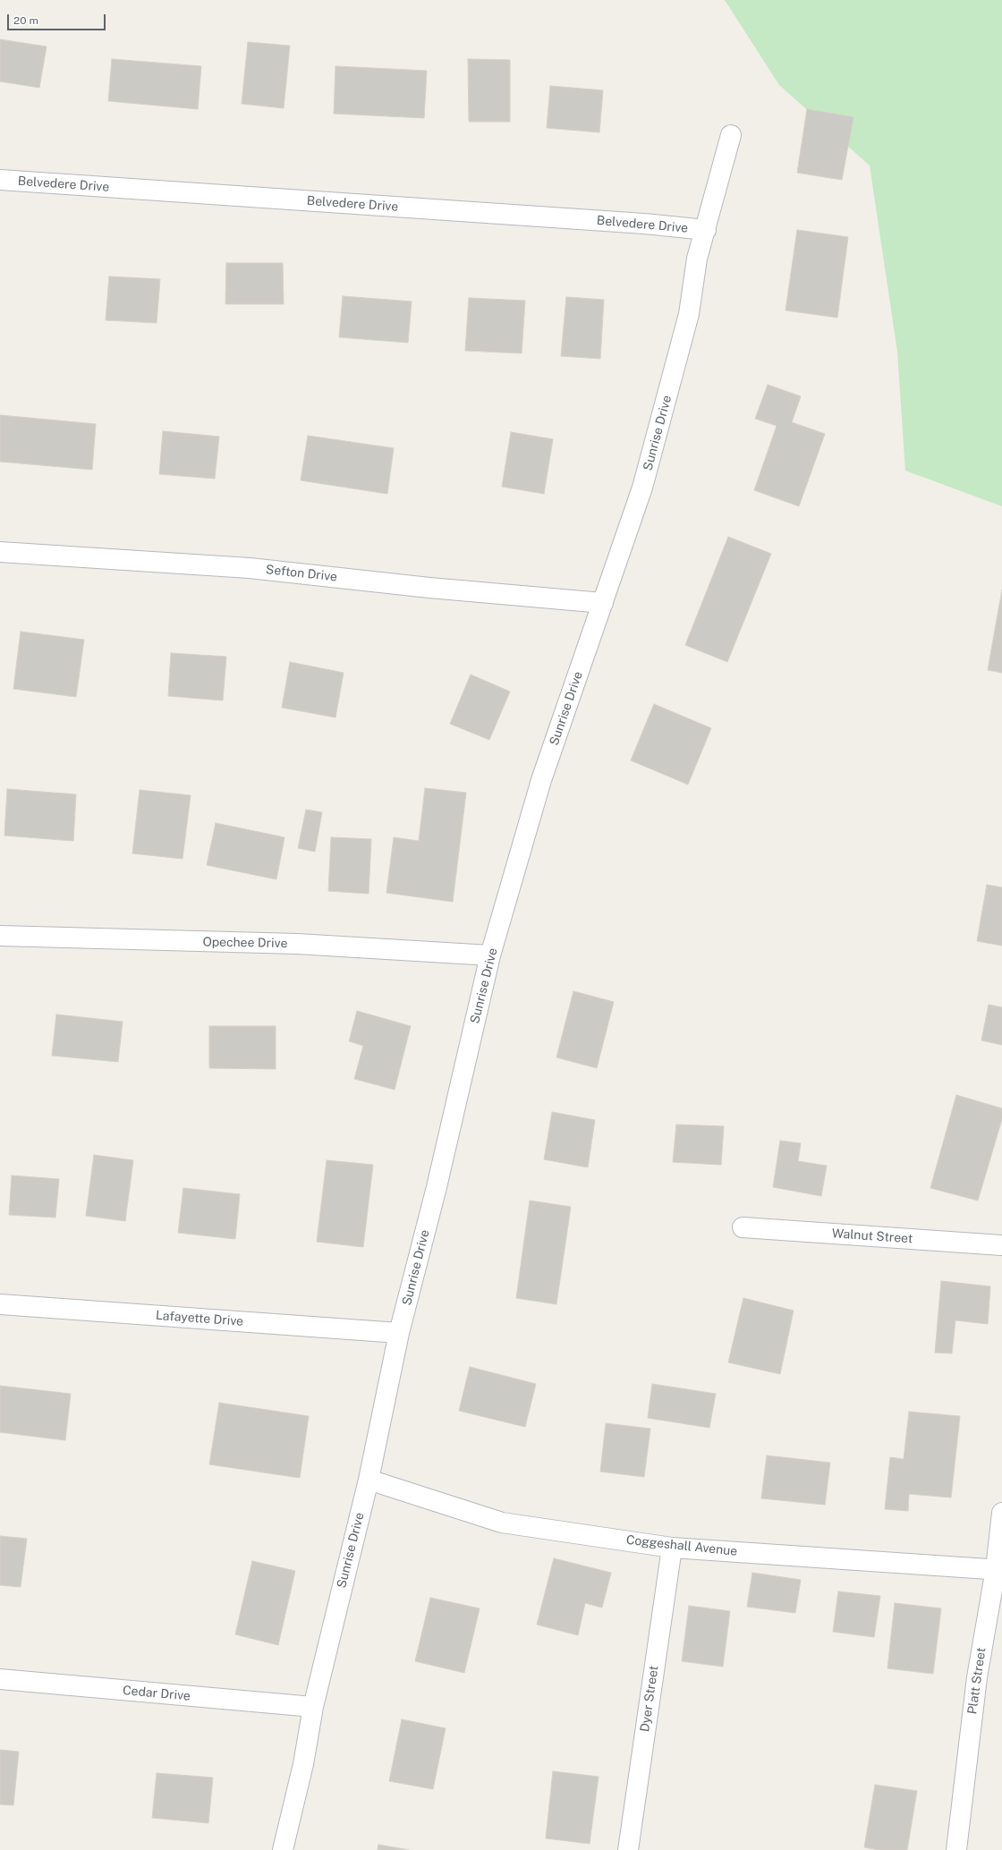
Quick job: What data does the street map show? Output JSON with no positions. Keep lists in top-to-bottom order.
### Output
{
  "streets": {
    "street": [
      "Belvedere Drive",
      "Sunrise Drive",
      "Sefton Drive",
      "Opechee Drive",
      "Walnut Street",
      "Lafayette Drive",
      "Coggeshall Avenue",
      "Platt Street",
      "Cedar Drive",
      "Dyer Street"
    ]
  },
  "crossings": [
    ["Belvedere Drive", "Sunrise Drive"],
    ["Sunrise Drive", "Sefton Drive"],
    ["Sunrise Drive", "Opechee Drive"],
    ["Sunrise Drive", "Lafayette Drive"],
    ["Sunrise Drive", "Coggeshall Avenue"],
    ["Sunrise Drive", "Cedar Drive"],
    ["Coggeshall Avenue", "Platt Street"],
    ["Coggeshall Avenue", "Dyer Street"]
  ],
  "scale_bar": "20 m"
}
